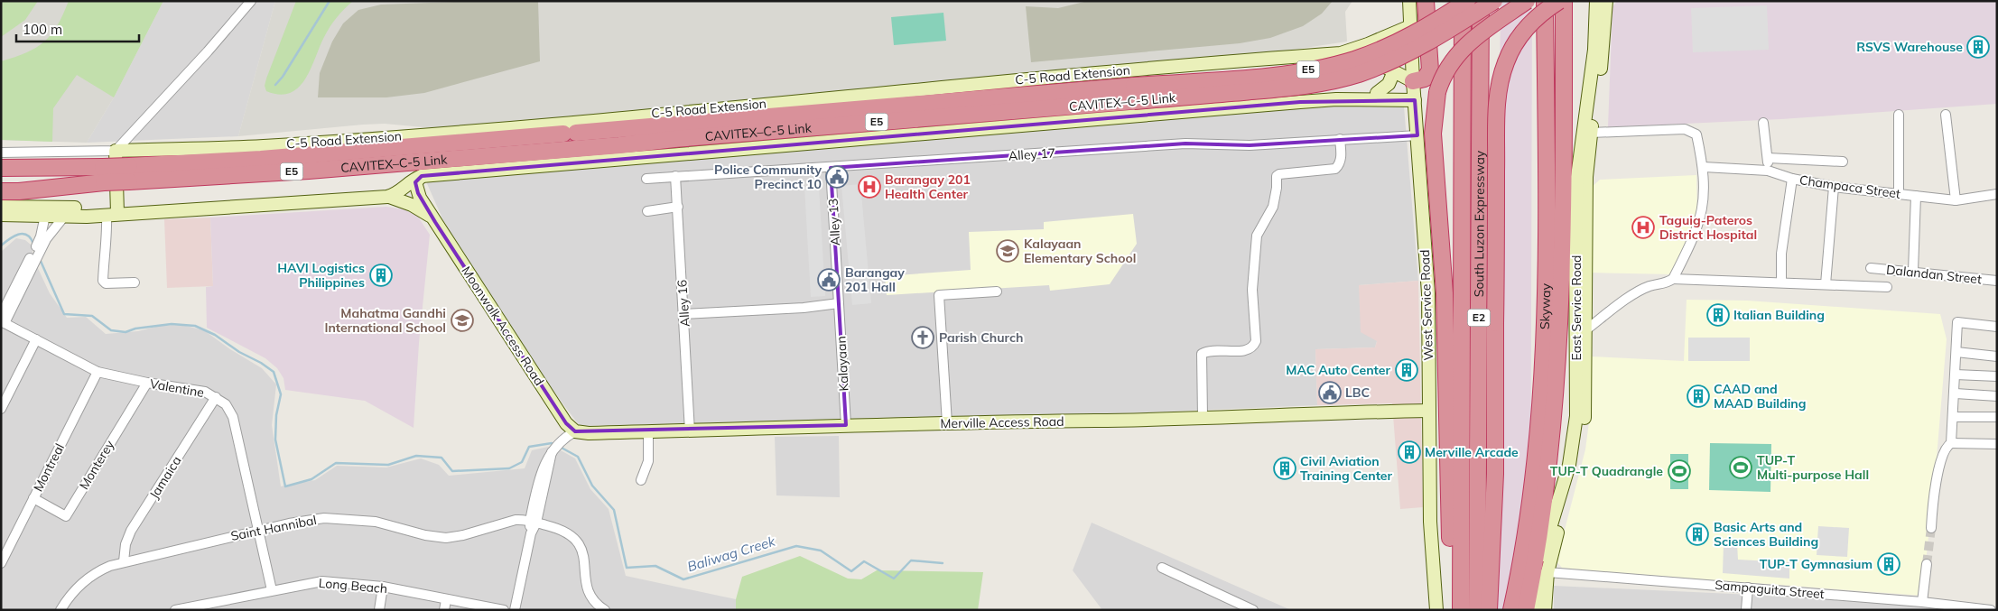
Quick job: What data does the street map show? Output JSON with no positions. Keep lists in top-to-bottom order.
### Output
{
  "streets": {
    "highway": [
      "E5",
      "CAVITEX–C-5 Link",
      "South Luzon Expressway",
      "Skyway",
      "E2"
    ],
    "main road": [
      "C-5 Road Extension",
      "West Service Road",
      "East Service Road",
      "Moonwalk Access Road",
      "Merville Access Road"
    ],
    "street": [
      "Alley 17",
      "Champaca Street",
      "Alley 13",
      "Dalandan Street",
      "Alley 16",
      "Kalayaan",
      "Valentine",
      "Monterey",
      "Montreal",
      "Jamaica",
      "Saint Hannibal",
      "Long Beach",
      "Sampaguita Street"
    ]
  },
  "crossings": [
    ["C-5 Road Extension", "West Service Road"],
    ["Alley 17", "Alley 13"],
    ["Alley 17", "Alley 16"],
    ["Alley 17", "West Service Road"],
    ["Alley 13", "Kalayaan"],
    ["Alley 16", "Merville Access Road"],
    ["West Service Road", "Merville Access Road"],
    ["East Service Road", "Sampaguita Street"],
    ["Moonwalk Access Road", "Merville Access Road"],
    ["Kalayaan", "Merville Access Road"],
    ["Valentine", "Monterey"],
    ["Valentine", "Montreal"],
    ["Valentine", "Jamaica"],
    ["Valentine", "Saint Hannibal"],
    ["Valentine", "Long Beach"],
    ["Monterey", "Montreal"],
    ["Jamaica", "Saint Hannibal"]
  ],
  "water": ["Baliwag Creek"],
  "places": {
    "building": [
      "RSVS Warehouse",
      "HAVI Logistics Philippines",
      "Italian Building",
      "MAC Auto Center",
      "CAAD and MAAD Building",
      "Merville Arcade",
      "Civil Aviation Training Center",
      "Basic Arts and Sciences Building",
      "TUP-T Gymnasium"
    ],
    "public building": ["Police Community Precinct 10", "Barangay 201 Hall", "LBC"],
    "hospital": ["Barangay 201 Health Center", "Taguig-Pateros District Hospital"],
    "school or university": ["Kalayaan Elementary School", "Mahatma Gandhi International School"],
    "church": ["Parish Church"],
    "sports": ["TUP-T Multi-purpose Hall", "TUP-T Quadrangle"]
  },
  "scale_bar": "100 m"
}
